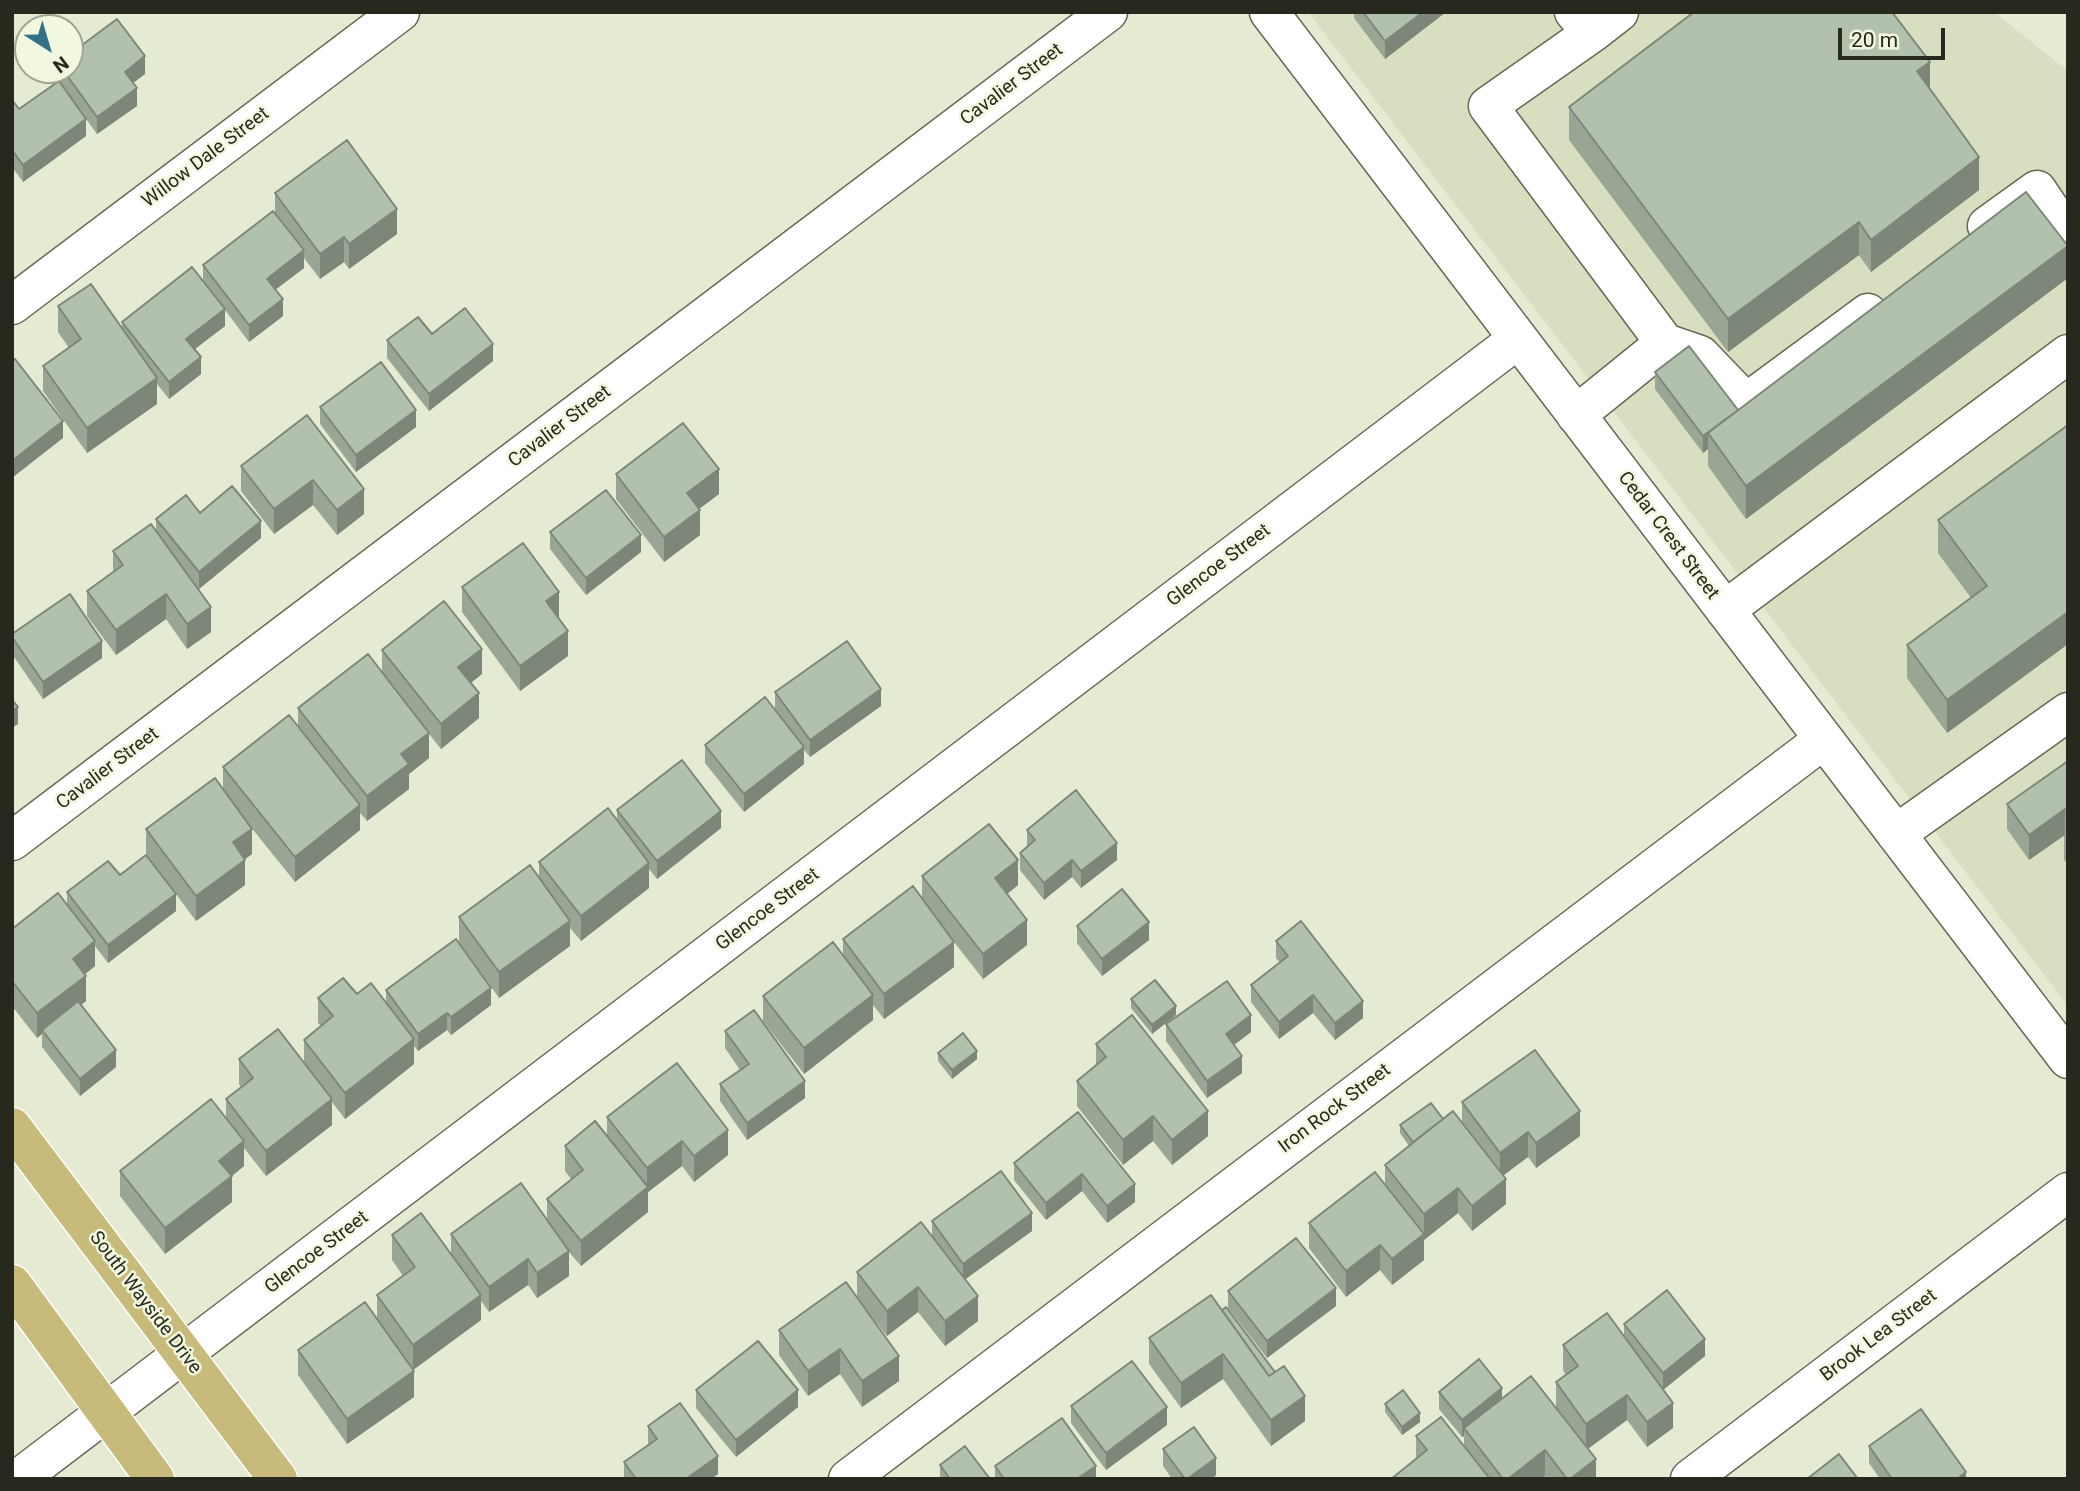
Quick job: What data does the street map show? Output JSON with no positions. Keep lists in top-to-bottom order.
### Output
{
  "streets": {
    "main road": ["South Wayside Drive"],
    "street": [
      "Cavalier Street",
      "Willow Dale Street",
      "Cedar Crest Street",
      "Glencoe Street",
      "Iron Rock Street",
      "Brook Lea Street"
    ]
  },
  "crossings": [
    ["Cedar Crest Street", "Glencoe Street"],
    ["Cedar Crest Street", "Iron Rock Street"],
    ["Glencoe Street", "South Wayside Drive"]
  ],
  "scale_bar": "20 m",
  "north": "bottom right"
}
